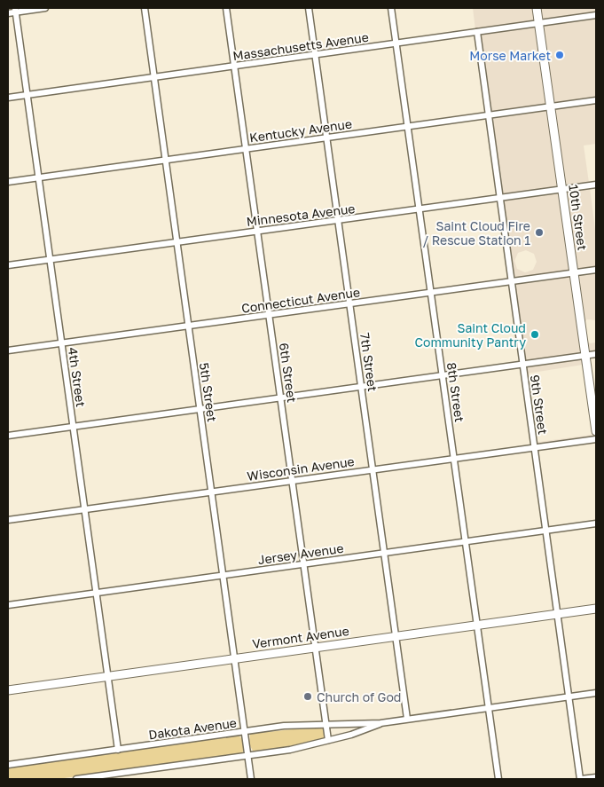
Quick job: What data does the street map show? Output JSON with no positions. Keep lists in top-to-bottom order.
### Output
{
  "streets": {
    "street": [
      "Massachusetts Avenue",
      "Kentucky Avenue",
      "Minnesota Avenue",
      "10th Street",
      "Connecticut Avenue",
      "7th Street",
      "6th Street",
      "4th Street",
      "5th Street",
      "8th Street",
      "9th Street",
      "Wisconsin Avenue",
      "Jersey Avenue",
      "Vermont Avenue",
      "Dakota Avenue"
    ]
  },
  "crossings": [
    ["Massachusetts Avenue", "10th Street"],
    ["Massachusetts Avenue", "7th Street"],
    ["Massachusetts Avenue", "6th Street"],
    ["Massachusetts Avenue", "4th Street"],
    ["Massachusetts Avenue", "5th Street"],
    ["Massachusetts Avenue", "8th Street"],
    ["Massachusetts Avenue", "9th Street"],
    ["Kentucky Avenue", "10th Street"],
    ["Kentucky Avenue", "7th Street"],
    ["Kentucky Avenue", "6th Street"],
    ["Kentucky Avenue", "4th Street"],
    ["Kentucky Avenue", "5th Street"],
    ["Kentucky Avenue", "8th Street"],
    ["Kentucky Avenue", "9th Street"],
    ["Minnesota Avenue", "10th Street"],
    ["Minnesota Avenue", "7th Street"],
    ["Minnesota Avenue", "6th Street"],
    ["Minnesota Avenue", "4th Street"],
    ["Minnesota Avenue", "5th Street"],
    ["Minnesota Avenue", "8th Street"],
    ["Minnesota Avenue", "9th Street"],
    ["10th Street", "Connecticut Avenue"],
    ["Connecticut Avenue", "7th Street"],
    ["Connecticut Avenue", "6th Street"],
    ["Connecticut Avenue", "4th Street"],
    ["Connecticut Avenue", "5th Street"],
    ["Connecticut Avenue", "8th Street"],
    ["Connecticut Avenue", "9th Street"],
    ["7th Street", "Wisconsin Avenue"],
    ["7th Street", "Jersey Avenue"],
    ["7th Street", "Vermont Avenue"],
    ["7th Street", "Dakota Avenue"],
    ["6th Street", "Wisconsin Avenue"],
    ["6th Street", "Jersey Avenue"],
    ["6th Street", "Vermont Avenue"],
    ["6th Street", "Dakota Avenue"],
    ["4th Street", "Wisconsin Avenue"],
    ["4th Street", "Jersey Avenue"],
    ["4th Street", "Vermont Avenue"],
    ["4th Street", "Dakota Avenue"],
    ["5th Street", "Wisconsin Avenue"],
    ["5th Street", "Jersey Avenue"],
    ["5th Street", "Vermont Avenue"],
    ["5th Street", "Dakota Avenue"],
    ["8th Street", "Wisconsin Avenue"],
    ["8th Street", "Jersey Avenue"],
    ["8th Street", "Vermont Avenue"],
    ["8th Street", "Dakota Avenue"],
    ["9th Street", "Wisconsin Avenue"],
    ["9th Street", "Jersey Avenue"],
    ["9th Street", "Vermont Avenue"],
    ["9th Street", "Dakota Avenue"]
  ],
  "places": [
    "Morse Market",
    "Saint Cloud Fire / Rescue Station 1",
    "Saint Cloud Community Pantry",
    "Church of God"
  ]
}
